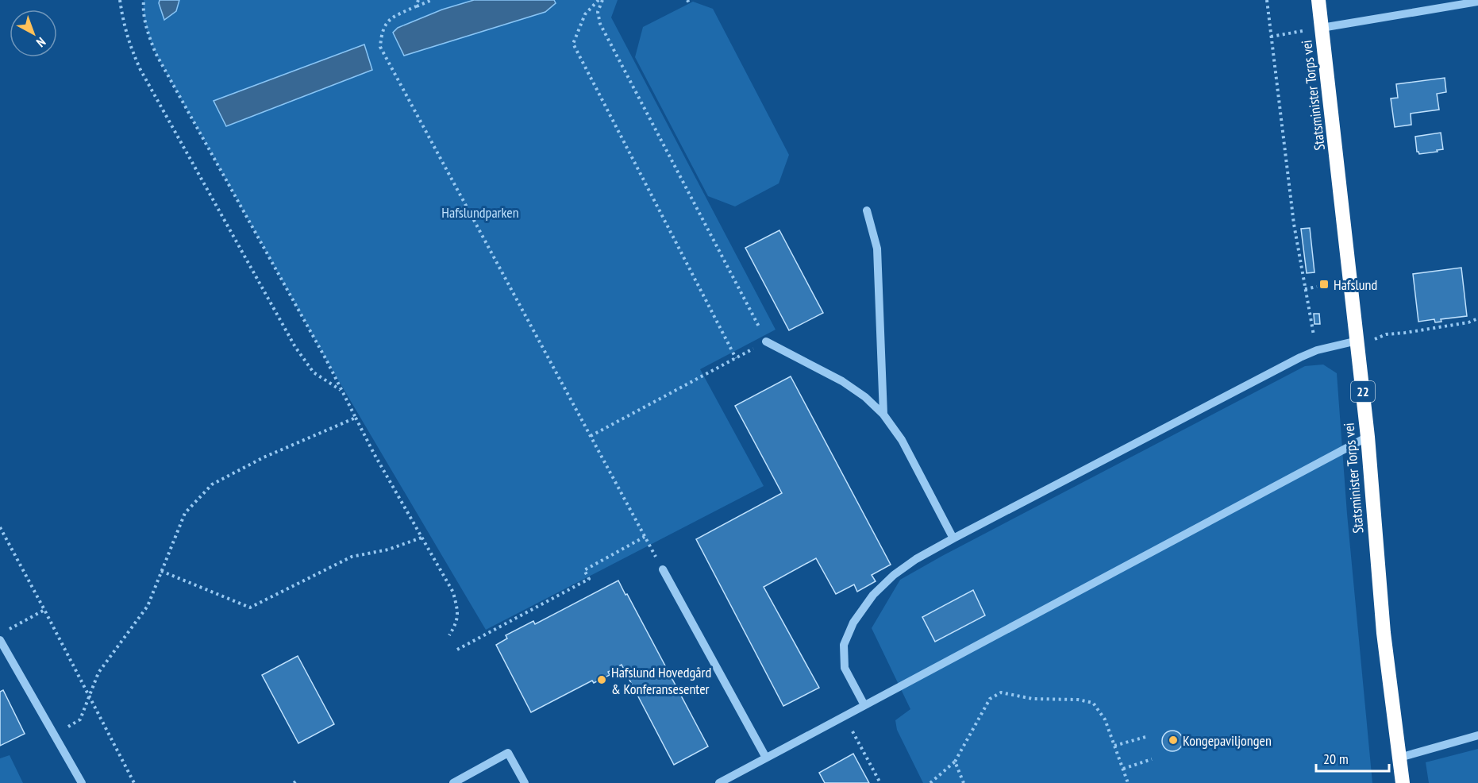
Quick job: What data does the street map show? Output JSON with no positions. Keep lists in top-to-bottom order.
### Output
{
  "streets": {
    "highway": ["Statsminister Torps vei", "22"]
  },
  "parks": ["Hafslundparken"],
  "places": {
    "transit": ["Hafslund"],
    "other": ["Hafslund Hovedgård & Konferansesenter", "Kongepaviljongen"]
  },
  "scale_bar": "20 m",
  "north": "bottom right"
}
